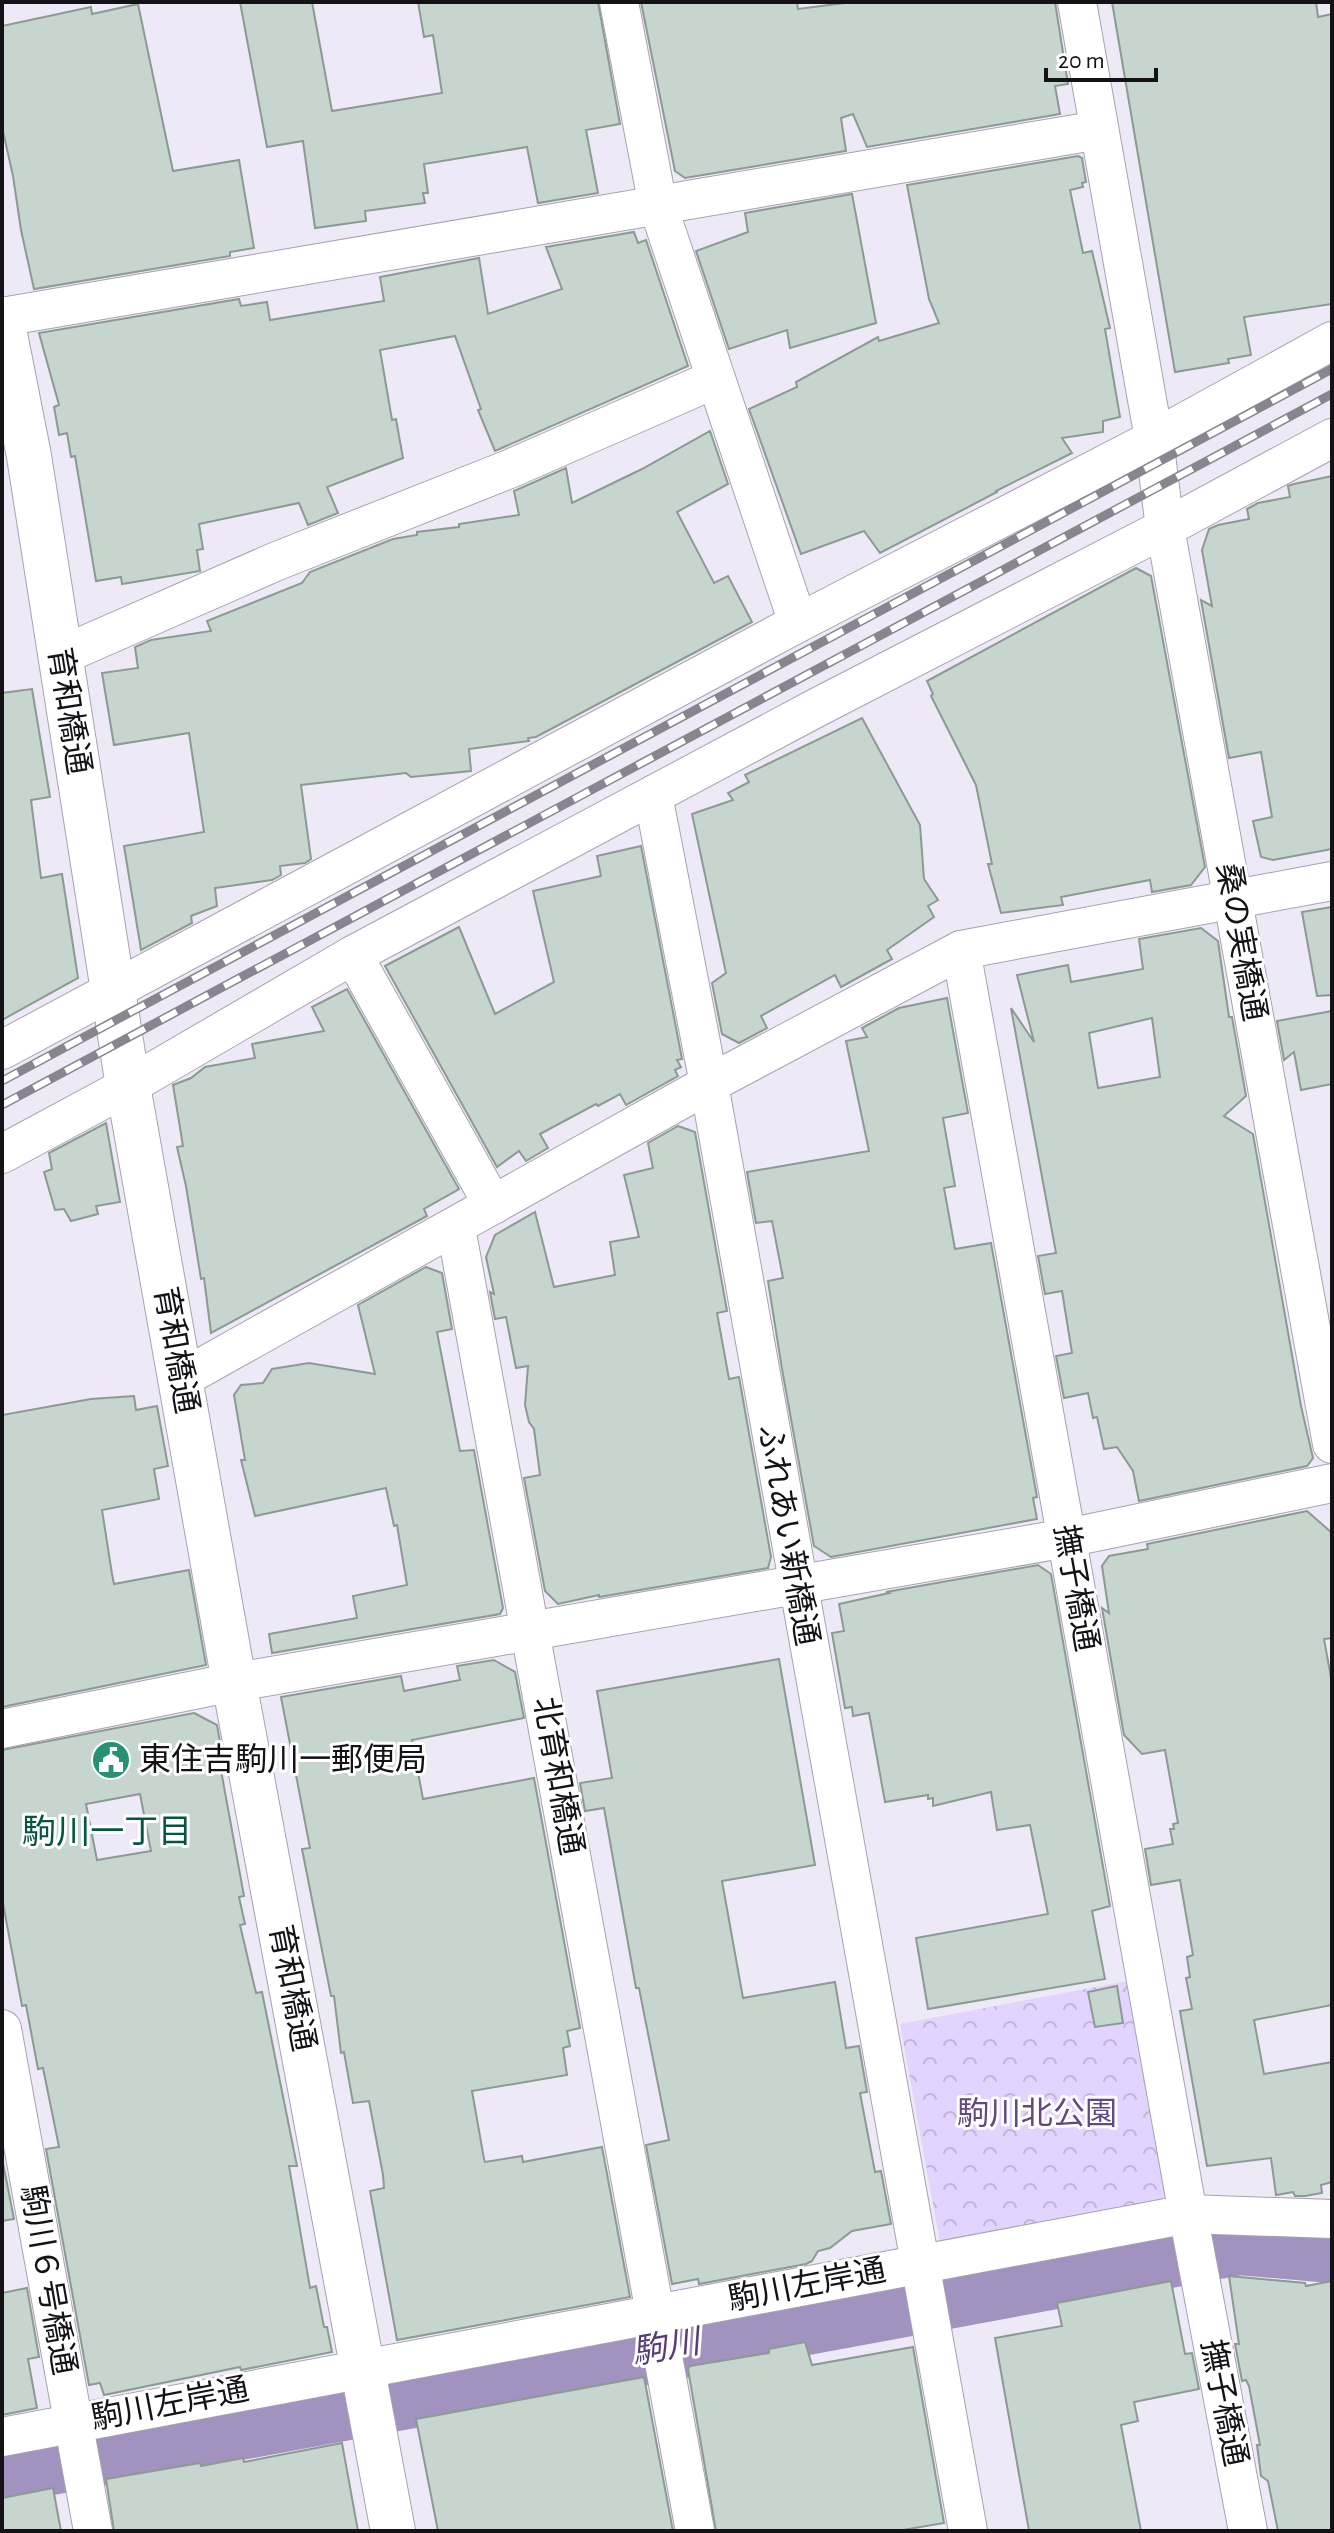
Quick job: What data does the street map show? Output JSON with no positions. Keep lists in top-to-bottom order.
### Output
{
  "streets": {
    "street": [
      "育和橋通",
      "桑の実橋通",
      "ふれあい新橋通",
      "撫子橋通",
      "北育和橋通",
      "駒川６号橋通",
      "駒川左岸通"
    ]
  },
  "crossings": [
    ["育和橋通", "駒川左岸通"],
    ["ふれあい新橋通", "駒川左岸通"],
    ["撫子橋通", "駒川左岸通"],
    ["北育和橋通", "駒川左岸通"],
    ["駒川６号橋通", "駒川左岸通"]
  ],
  "districts": ["駒川一丁目"],
  "water": ["駒川"],
  "parks": ["駒川北公園"],
  "places": {
    "public building": ["東住吉駒川一郵便局"]
  },
  "scale_bar": "20 m"
}
